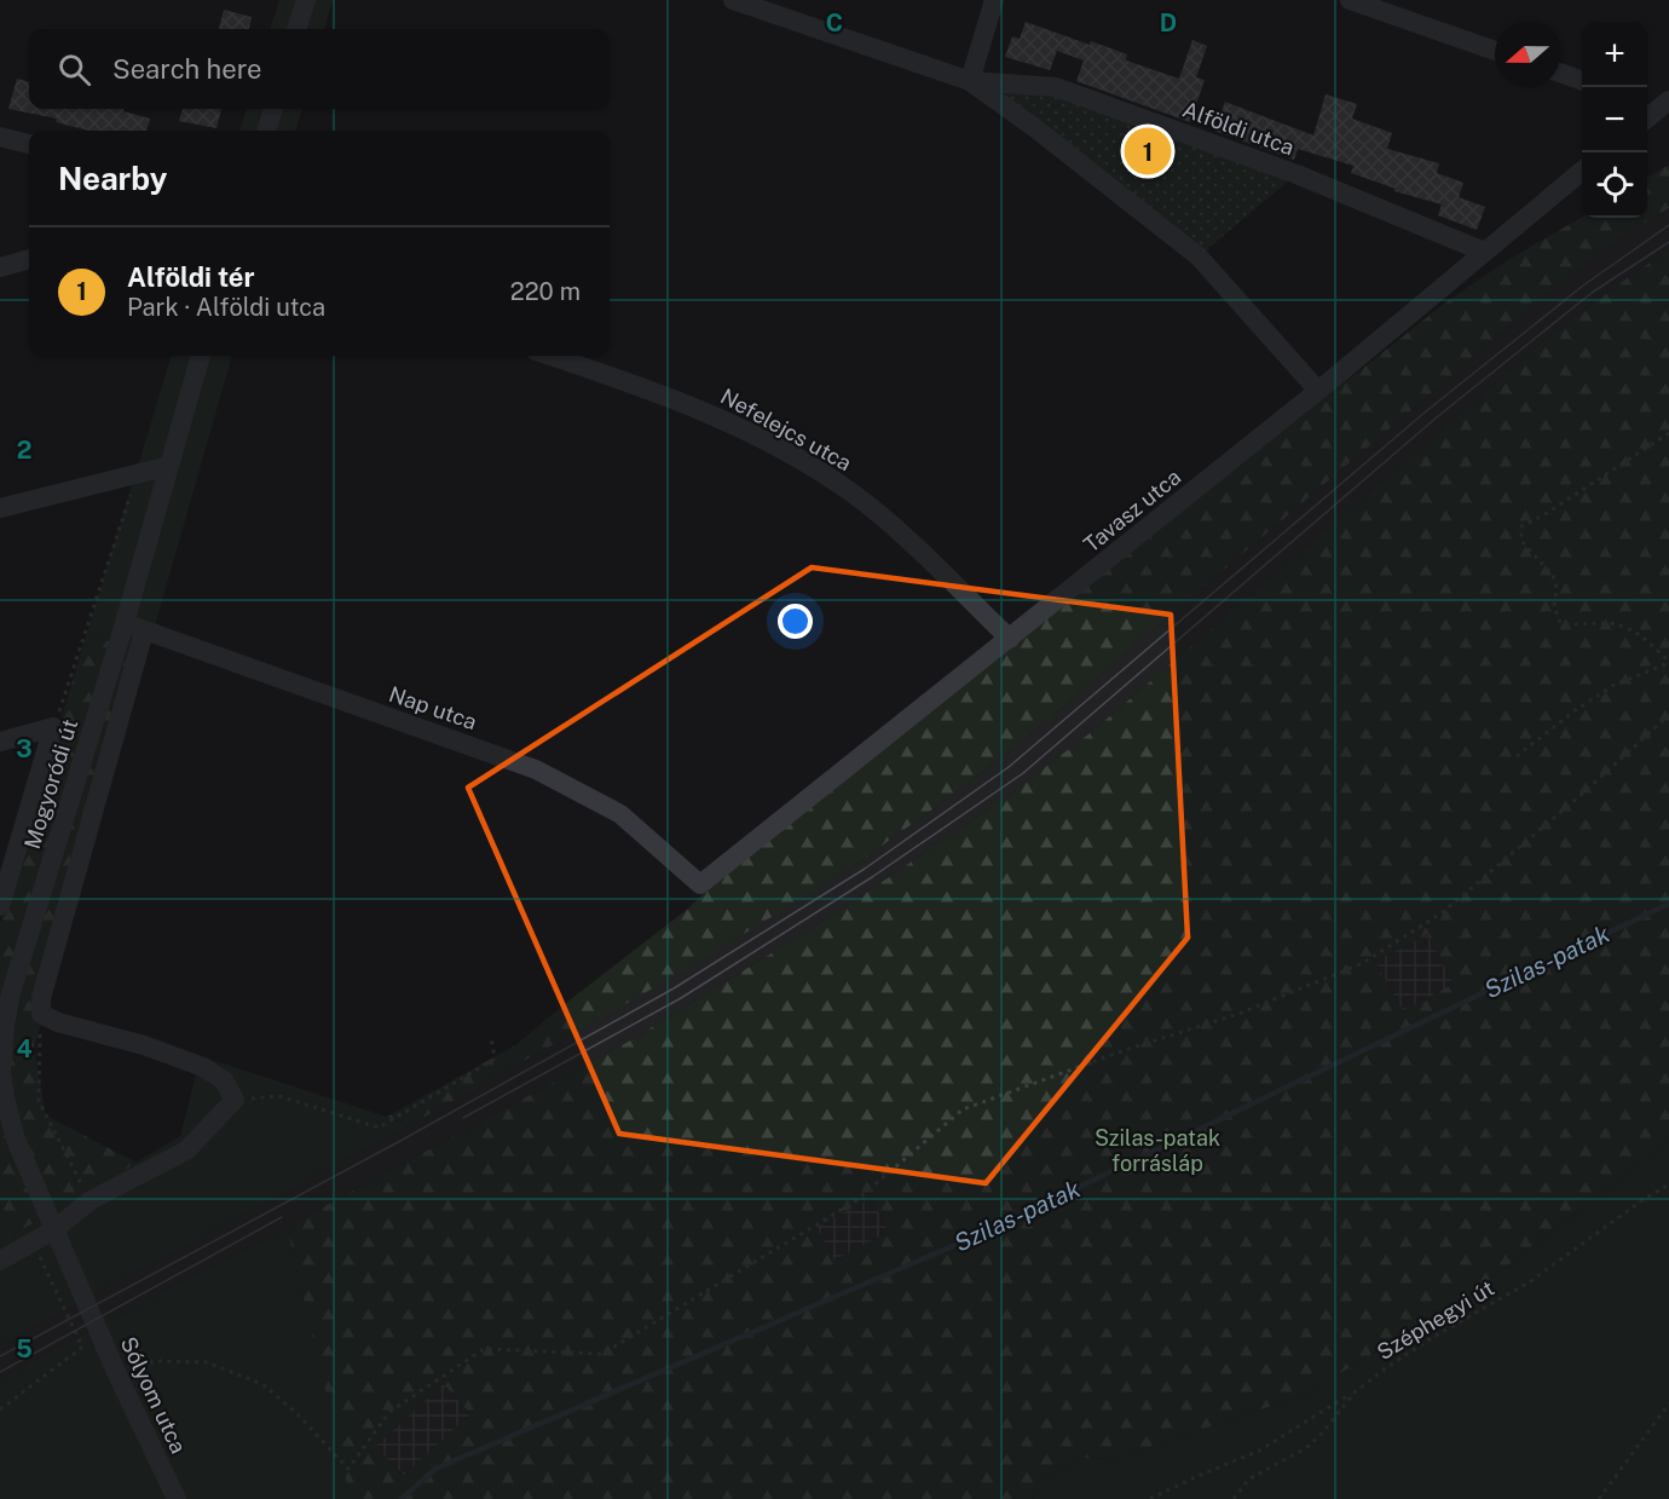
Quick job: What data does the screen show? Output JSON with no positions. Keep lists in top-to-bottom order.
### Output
{
  "streets": {
    "street": [
      "Alföldi utca",
      "Nefelejcs utca",
      "Tavasz utca",
      "Nap utca",
      "Mogyoródi út",
      "Sólyom utca"
    ],
    "path": ["Széphegyi út"]
  },
  "crossings": [
    ["Alföldi utca", "Tavasz utca"],
    ["Nefelejcs utca", "Tavasz utca"],
    ["Tavasz utca", "Nap utca"],
    ["Nap utca", "Mogyoródi út"],
    ["Mogyoródi út", "Sólyom utca"]
  ],
  "water": ["Szilas-patak"],
  "parks": ["Szilas-patak forrásláp"],
  "north": "left",
  "page": {
    "map_buttons": ["+", "−"],
    "search": "Search here",
    "pins": "1",
    "heading": "Nearby",
    "list": [
      {
        "mark": "1",
        "name": "Alföldi tér",
        "note": "Park · Alföldi utca",
        "value": "220 m"
      }
    ]
  },
  "grid": {
    "columns": ["C", "D"],
    "rows": [
      "2",
      "3",
      "4",
      "5"
    ]
  }
}
